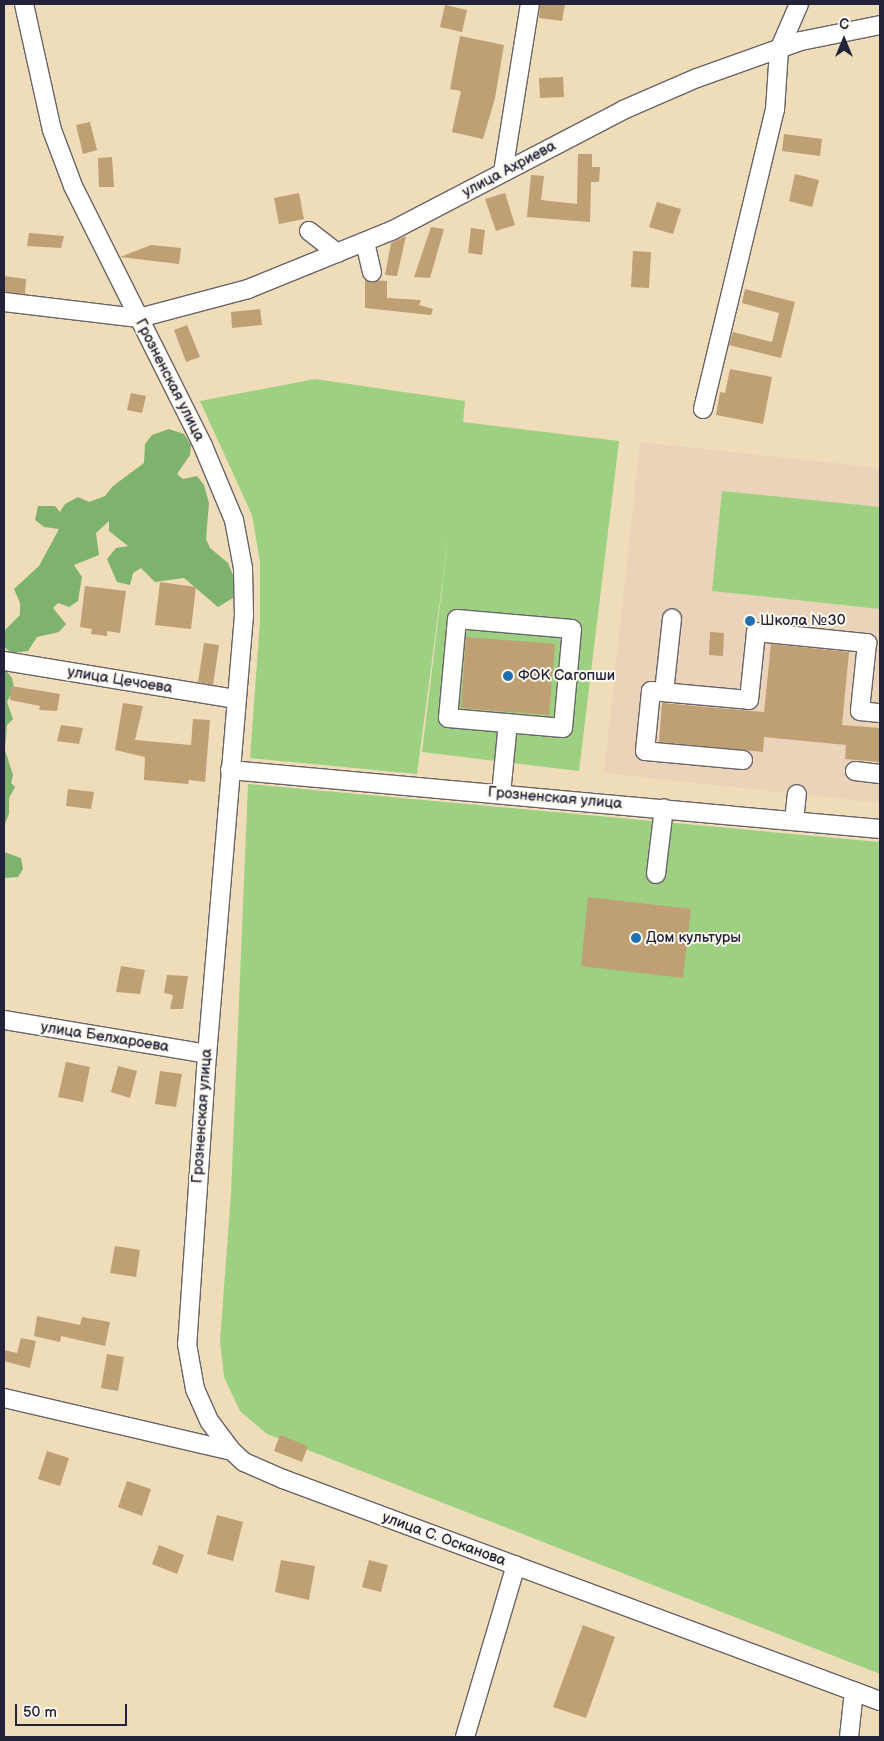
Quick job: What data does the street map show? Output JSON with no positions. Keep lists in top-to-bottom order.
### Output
{
  "streets": {
    "street": [
      "улица Ахриева",
      "Грозненская улица",
      "улица Цечоева",
      "улица Белхароева",
      "улица С. Осканова"
    ]
  },
  "crossings": [
    ["улица Ахриева", "Грозненская улица"],
    ["Грозненская улица", "улица Цечоева"],
    ["Грозненская улица", "улица Белхароева"],
    ["Грозненская улица", "улица С. Осканова"]
  ],
  "places": ["Школа №30", "ФОК Сагопши", "Дом культуры"],
  "scale_bar": "50 m",
  "north": "top"
}
